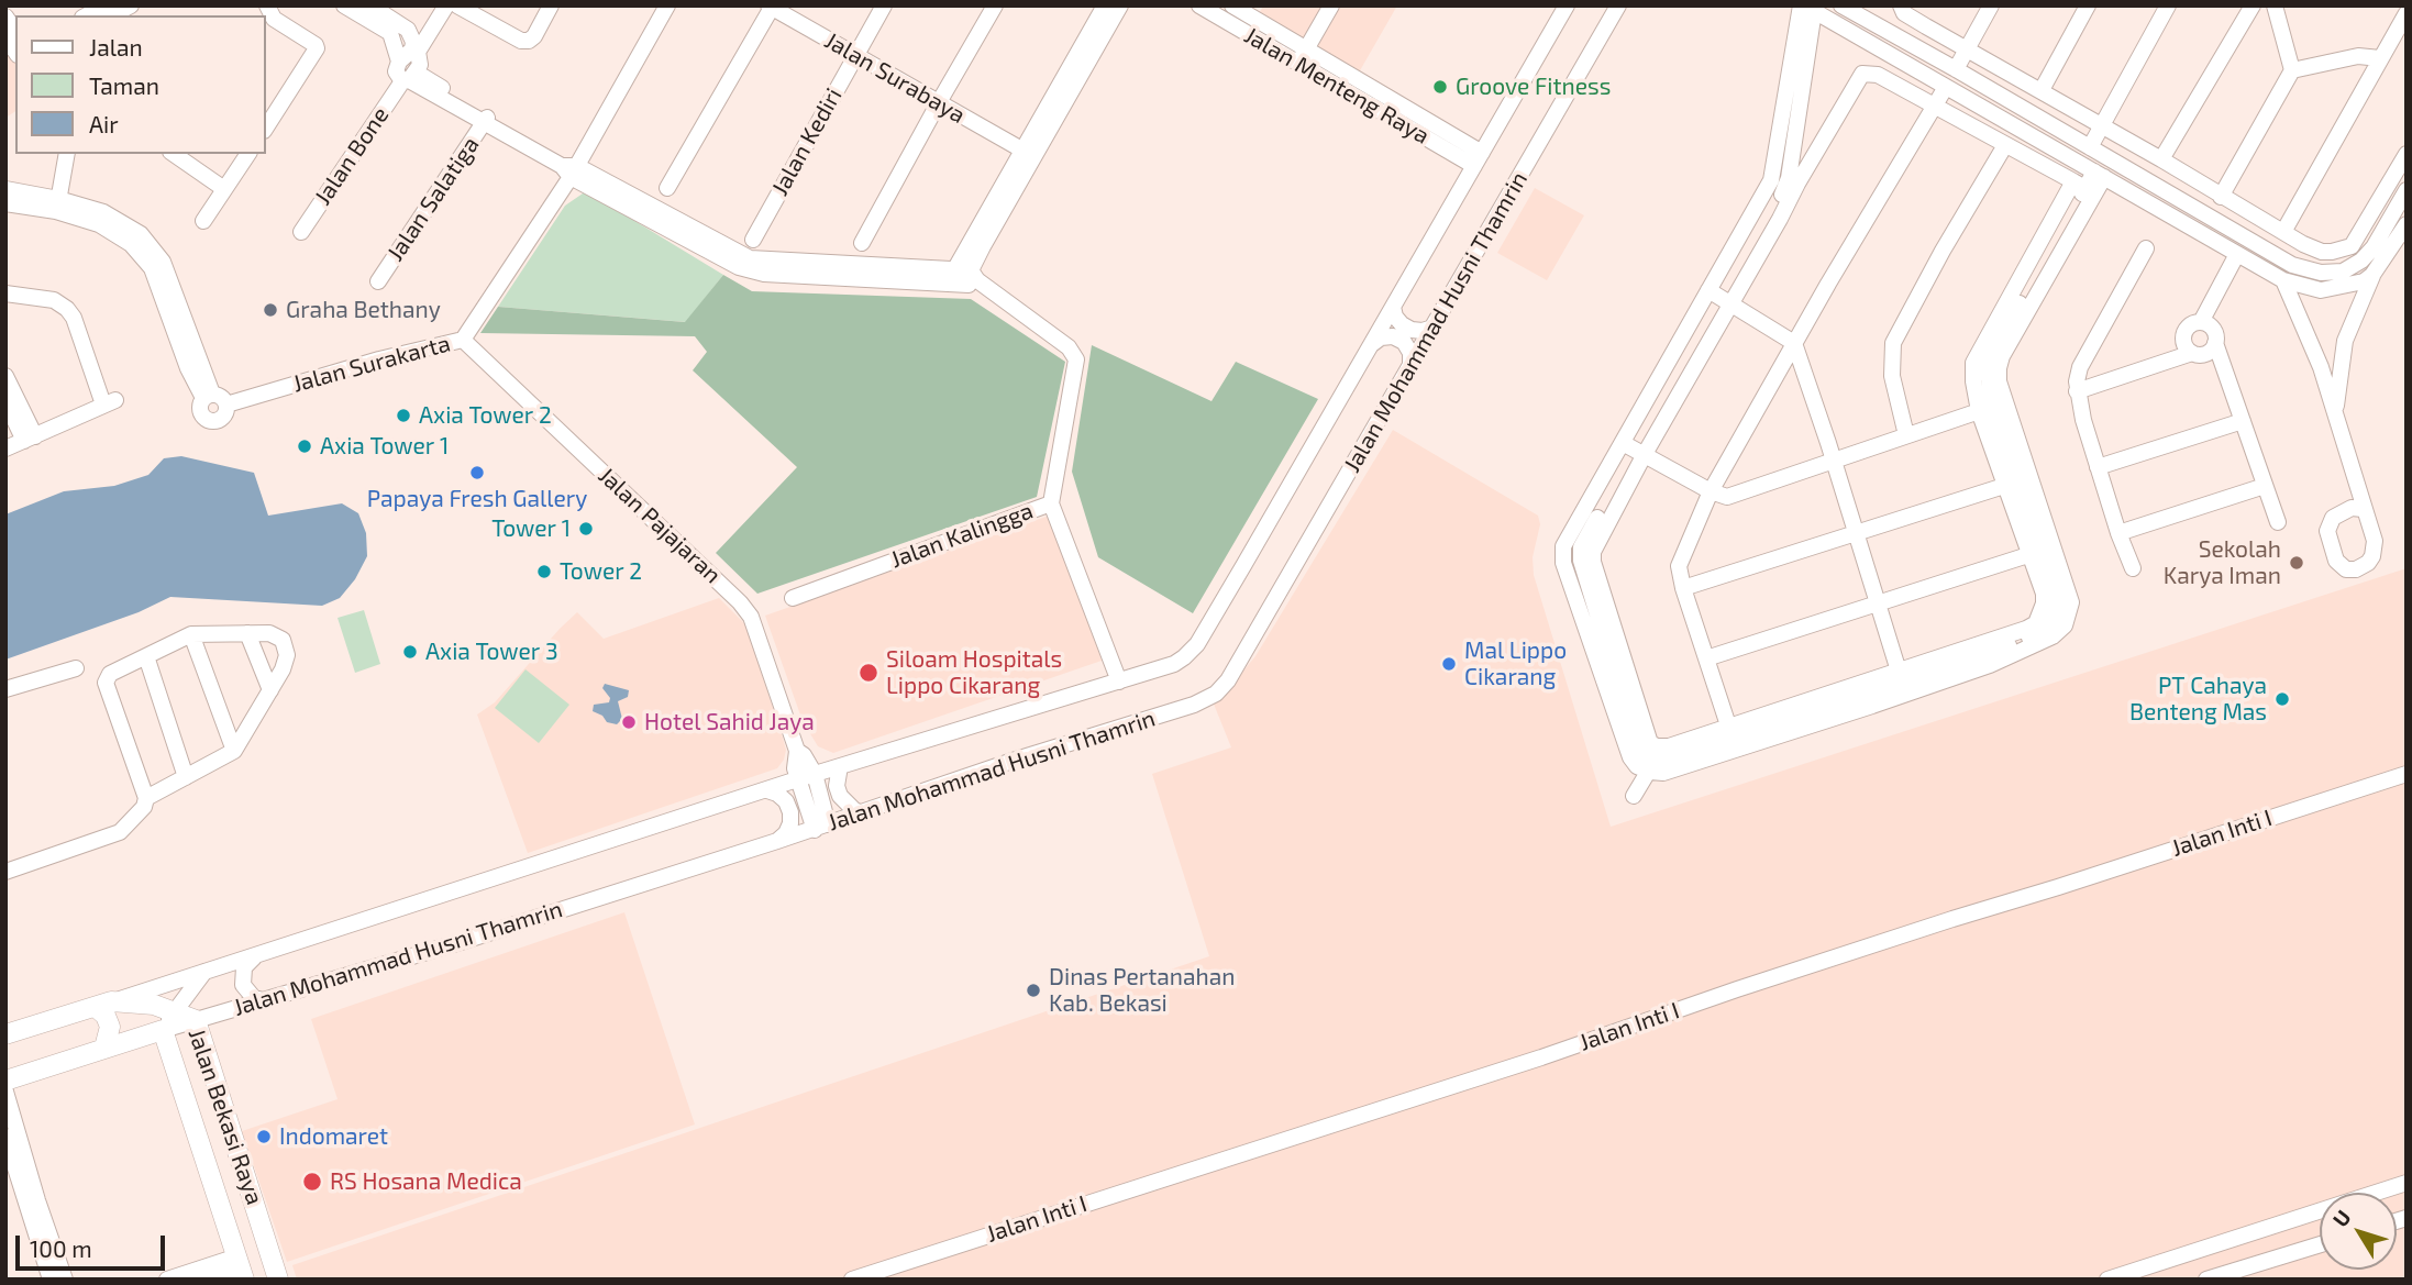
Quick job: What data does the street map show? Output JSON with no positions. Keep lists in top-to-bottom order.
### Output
{
  "streets": {
    "main road": ["Jalan Mohammad Husni Thamrin", "Jalan Bekasi Raya"],
    "street": [
      "Jalan Surabaya",
      "Jalan Menteng Raya",
      "Jalan Kediri",
      "Jalan Bone",
      "Jalan Salatiga",
      "Jalan Surakarta",
      "Jalan Pajajaran",
      "Jalan Kalingga",
      "Jalan Inti I"
    ]
  },
  "crossings": [
    ["Jalan Surabaya", "Jalan Kediri"],
    ["Jalan Menteng Raya", "Jalan Mohammad Husni Thamrin"],
    ["Jalan Mohammad Husni Thamrin", "Jalan Pajajaran"],
    ["Jalan Mohammad Husni Thamrin", "Jalan Bekasi Raya"],
    ["Jalan Surakarta", "Jalan Pajajaran"]
  ],
  "places": [
    "Groove Fitness",
    "Graha Bethany",
    "Axia Tower 2",
    "Axia Tower 1",
    "Papaya Fresh Gallery",
    "Tower 1",
    "Sekolah Karya Iman",
    "Tower 2",
    "Axia Tower 3",
    "Mal Lippo Cikarang",
    "Siloam Hospitals Lippo Cikarang",
    "PT Cahaya Benteng Mas",
    "Hotel Sahid Jaya",
    "Dinas Pertanahan Kab. Bekasi",
    "Indomaret",
    "RS Hosana Medica"
  ],
  "legend": ["Jalan", "Taman", "Air"],
  "scale_bar": "100 m",
  "north": "top left"
}
